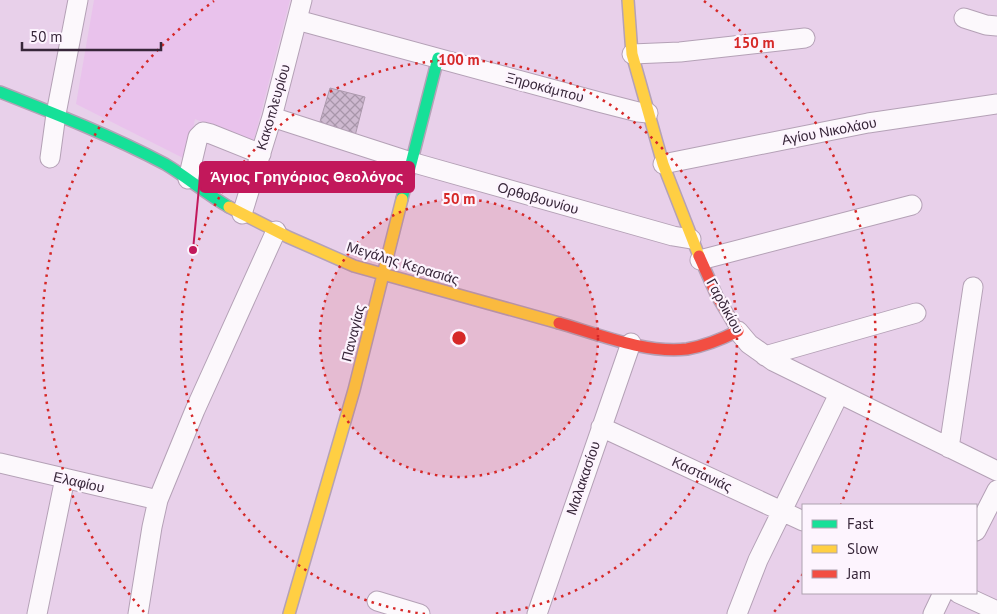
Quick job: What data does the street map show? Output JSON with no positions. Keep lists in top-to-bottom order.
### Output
{
  "streets": {
    "street": [
      "Ξηροκάμπου",
      "Κακοπλευρίου",
      "Αγίου Νικολάου",
      "Ορθοβουνίου",
      "Μεγάλης Κερασιάς",
      "Γαρδικίου",
      "Παναγίας",
      "Καστανιάς",
      "Μαλακασίου",
      "Ελαφίου"
    ]
  },
  "crossings": [
    ["Ξηροκάμπου", "Κακοπλευρίου"],
    ["Ξηροκάμπου", "Γαρδικίου"],
    ["Ξηροκάμπου", "Παναγίας"],
    ["Κακοπλευρίου", "Ορθοβουνίου"],
    ["Κακοπλευρίου", "Μεγάλης Κερασιάς"],
    ["Αγίου Νικολάου", "Γαρδικίου"],
    ["Ορθοβουνίου", "Γαρδικίου"],
    ["Ορθοβουνίου", "Παναγίας"],
    ["Μεγάλης Κερασιάς", "Γαρδικίου"],
    ["Μεγάλης Κερασιάς", "Παναγίας"],
    ["Μεγάλης Κερασιάς", "Μαλακασίου"],
    ["Καστανιάς", "Μαλακασίου"]
  ],
  "places": ["Άγιος Γρηγόριος Θεολόγος"],
  "legend": ["Fast", "Slow", "Jam"],
  "scale_bar": "50 m",
  "rings": ["150 m", "100 m", "50 m"]
}
